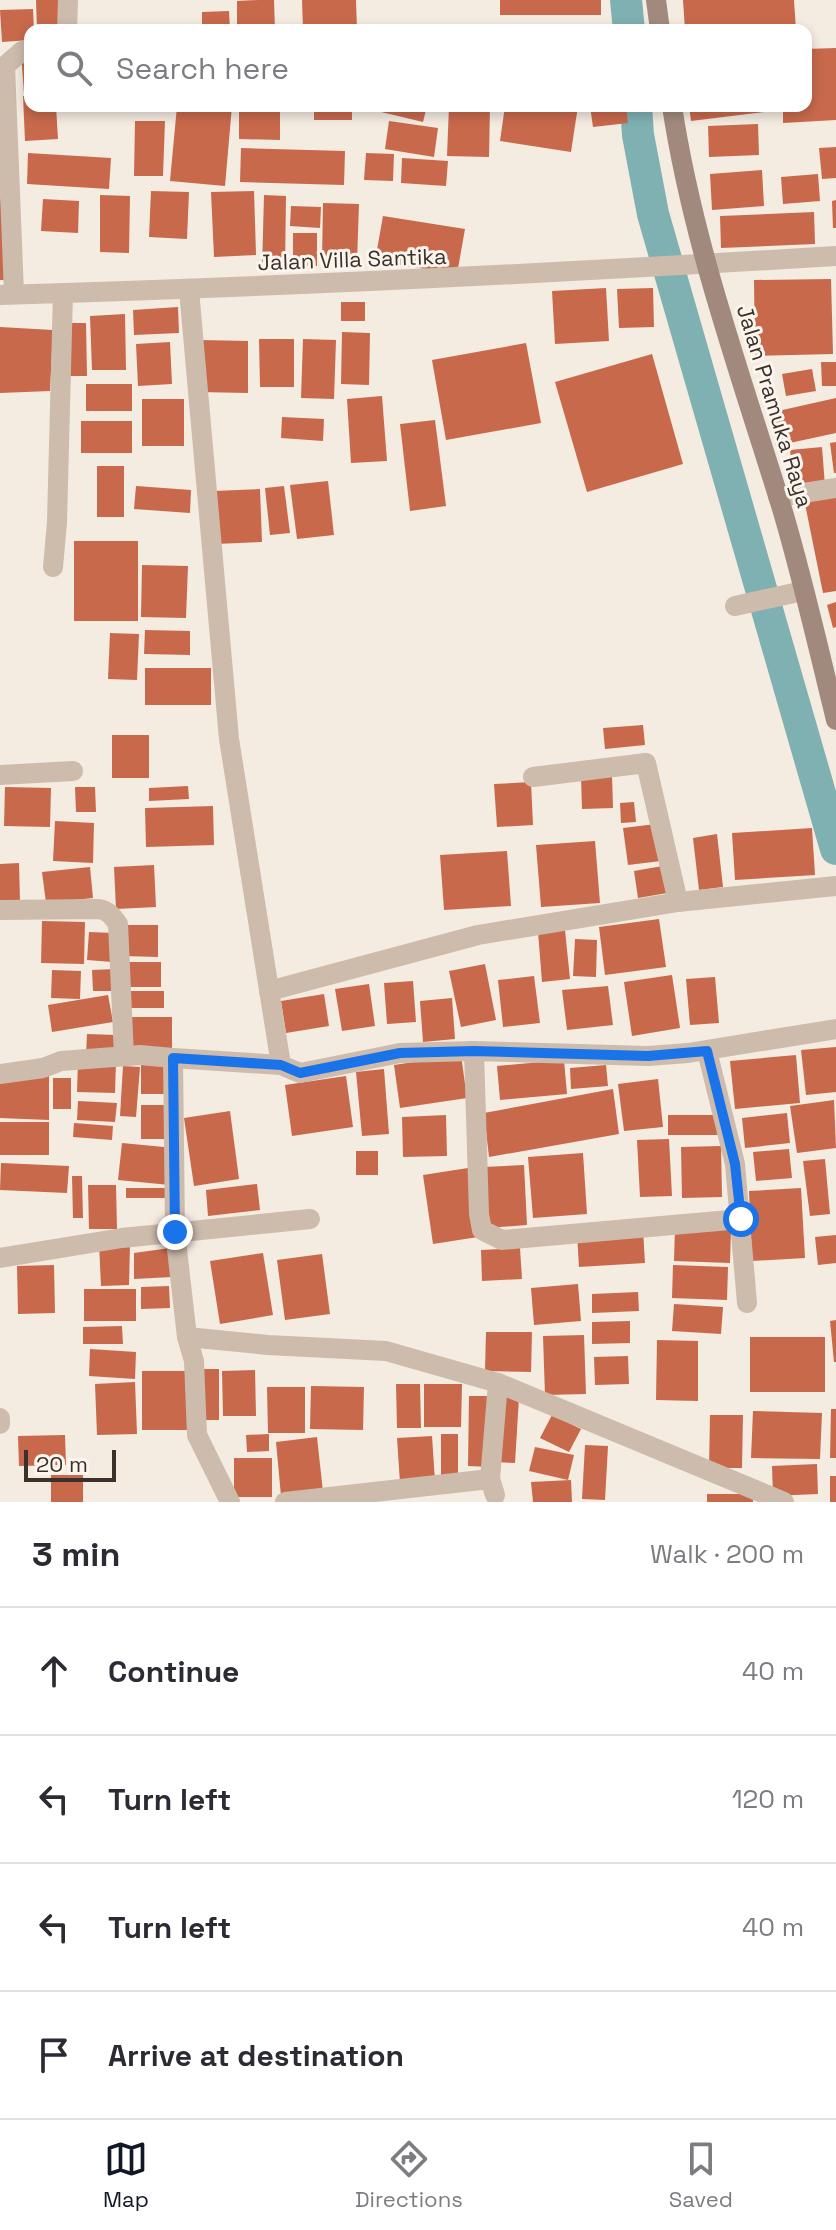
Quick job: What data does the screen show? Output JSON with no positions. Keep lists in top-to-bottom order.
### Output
{
  "streets": {
    "street": ["Jalan Villa Santika", "Jalan Pramuka Raya"]
  },
  "crossings": [
    ["Jalan Villa Santika", "Jalan Pramuka Raya"]
  ],
  "scale_bar": "20 m",
  "page": {
    "search": "Search here",
    "scale": "20 m",
    "heading": ["3 min", "Walk · 200 m"],
    "list": [
      ["Continue", "40 m"],
      ["Turn left", "120 m"],
      ["Turn left", "40 m"],
      "Arrive at destination"
    ],
    "nav": ["Map", "Directions", "Saved"]
  }
}
